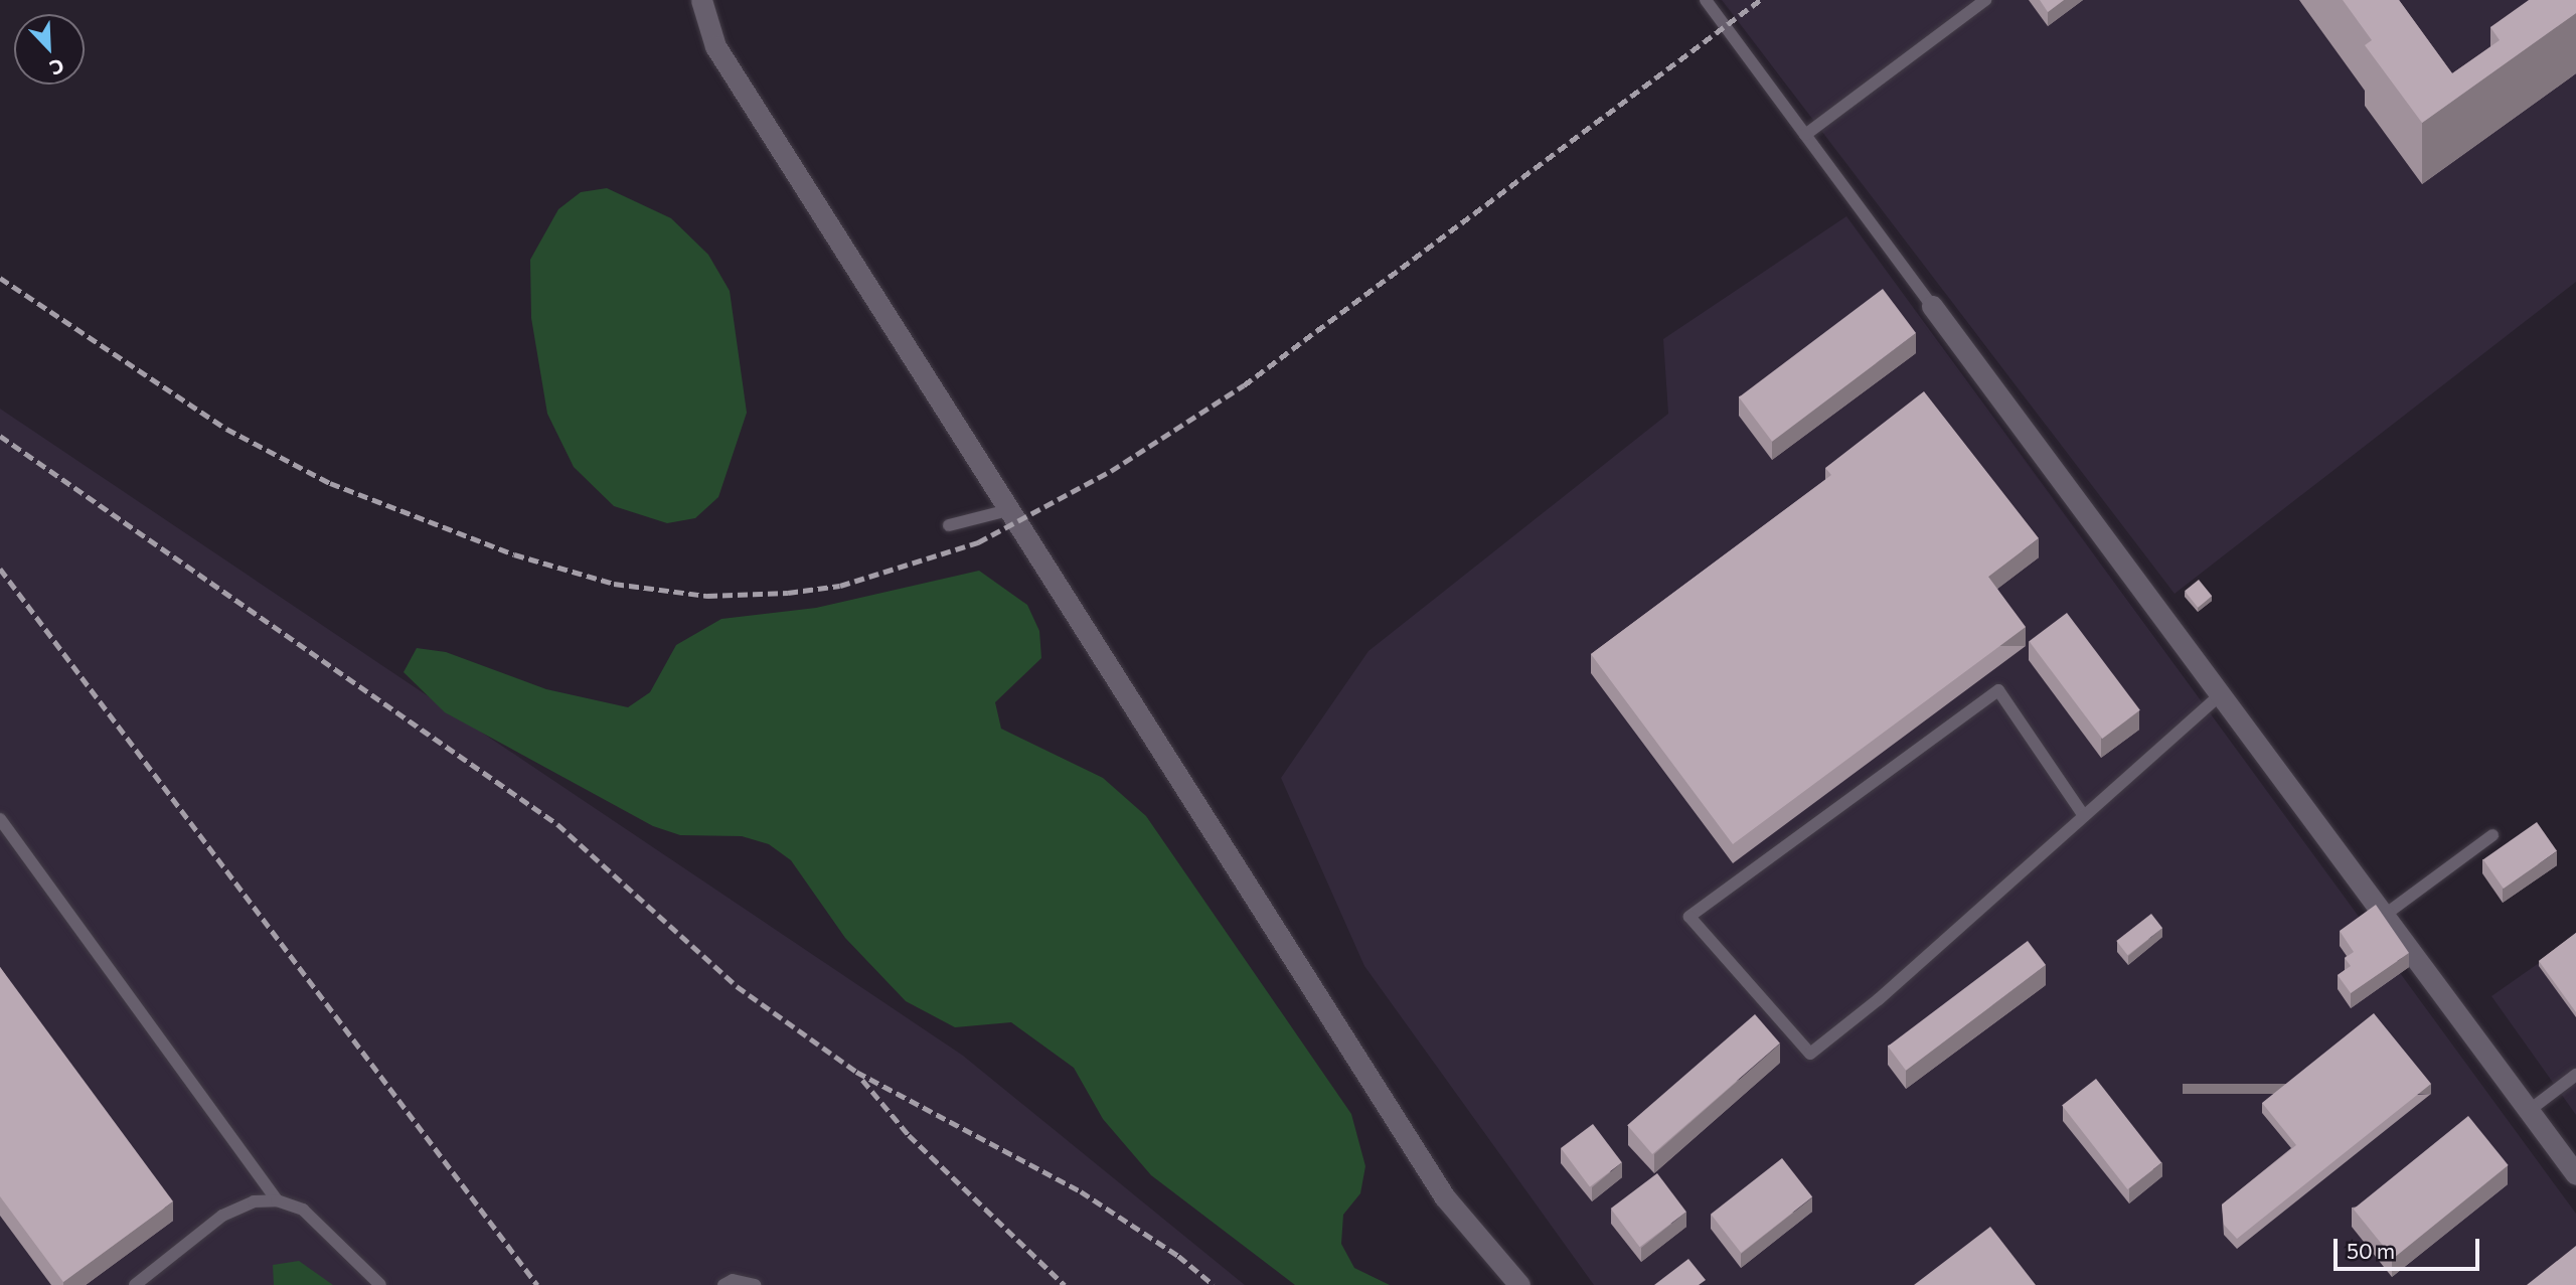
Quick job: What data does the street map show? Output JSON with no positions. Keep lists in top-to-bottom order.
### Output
{
  "scale_bar": "50 m",
  "north": "bottom right"
}
